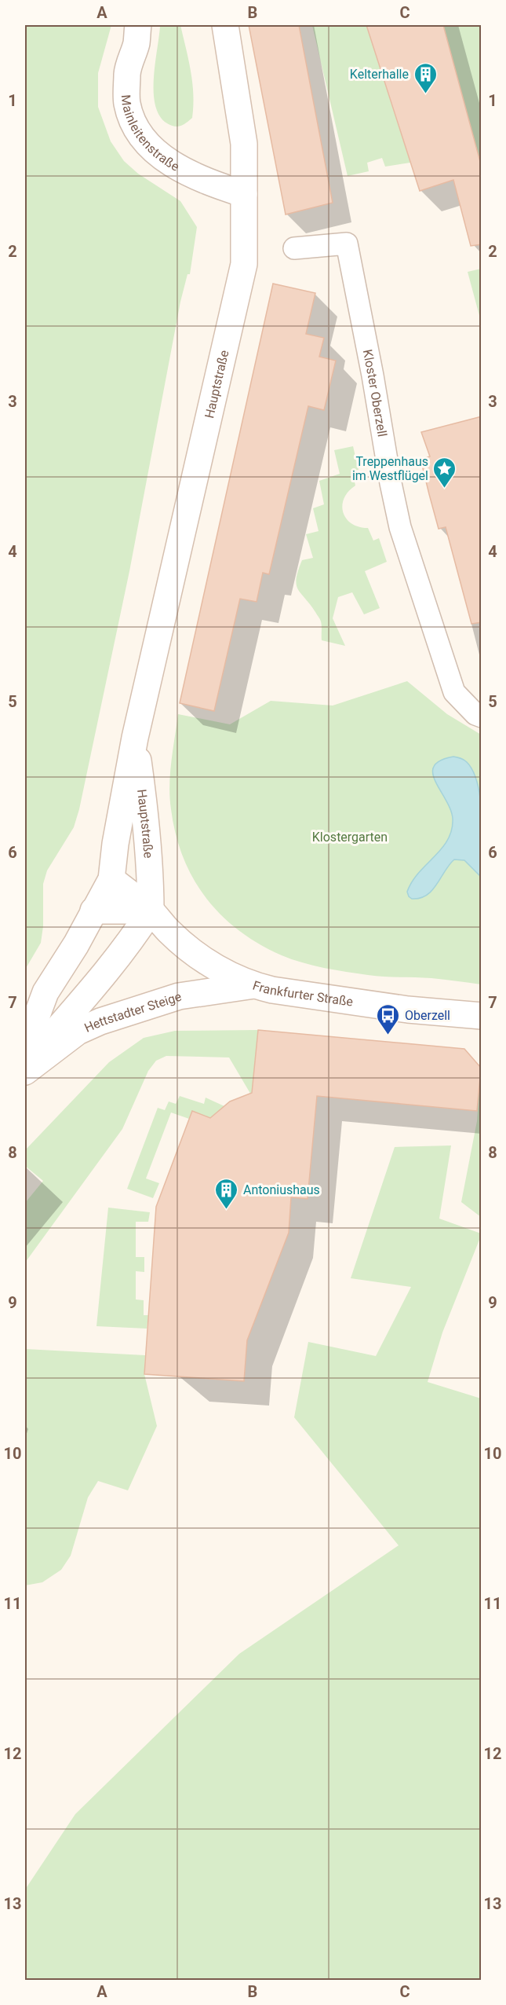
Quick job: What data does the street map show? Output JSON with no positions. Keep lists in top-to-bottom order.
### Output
{
  "streets": {
    "main road": [
      "Mainleitenstraße",
      "Hauptstraße",
      "Frankfurter Straße",
      "Hettstadter Steige"
    ],
    "lane": ["Kloster Oberzell"]
  },
  "crossings": [
    ["Mainleitenstraße", "Hauptstraße"],
    ["Hauptstraße", "Frankfurter Straße"],
    ["Hauptstraße", "Hettstadter Steige"],
    ["Frankfurter Straße", "Hettstadter Steige"]
  ],
  "parks": ["Klostergarten"],
  "places": {
    "building": ["Kelterhalle", "Antoniushaus"],
    "place": ["Treppenhaus im Westflügel"],
    "bus stop": ["Oberzell"]
  },
  "grid": {
    "columns": ["A", "B", "C"],
    "rows": [
      "1",
      "2",
      "3",
      "4",
      "5",
      "6",
      "7",
      "8",
      "9",
      "10",
      "11",
      "12",
      "13"
    ]
  }
}
